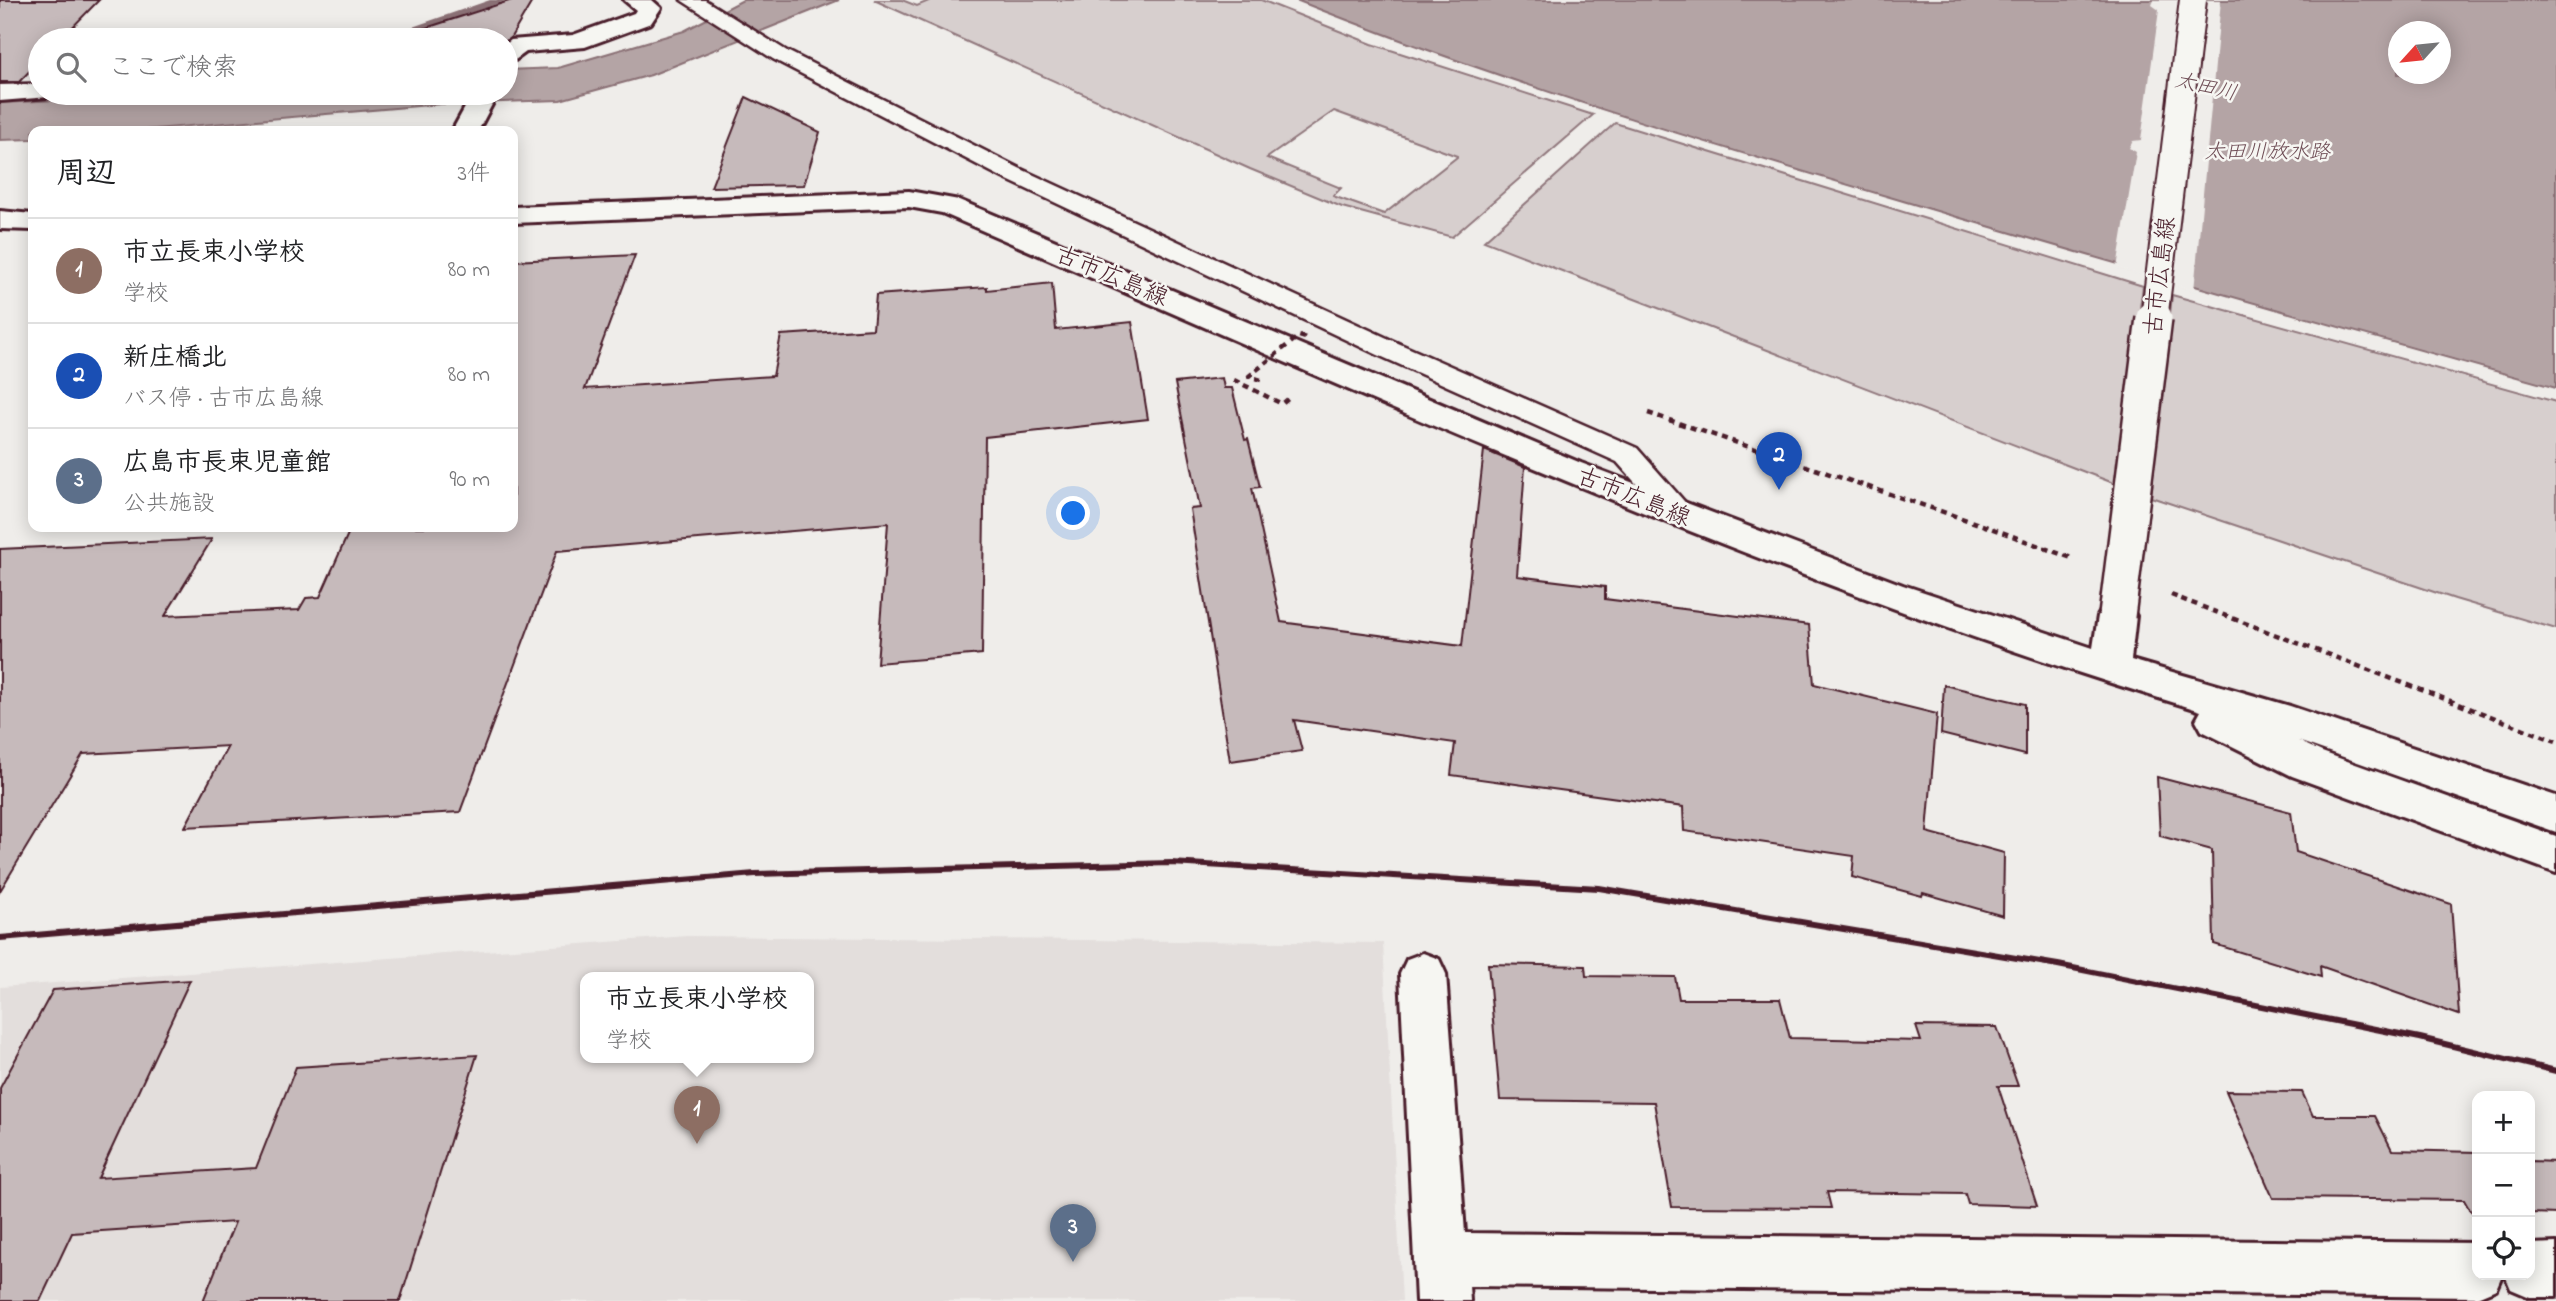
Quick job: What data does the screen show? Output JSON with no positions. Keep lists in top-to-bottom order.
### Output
{
  "streets": {
    "main road": ["古市広島線"]
  },
  "water": ["太田川", "太田川放水路"],
  "north": "bottom left",
  "page": {
    "search": "ここで検索",
    "heading": ["周辺", "3件"],
    "list": [
      {
        "mark": "1",
        "name": "市立長束小学校",
        "note": "学校",
        "value": "80 m"
      },
      {
        "mark": "2",
        "name": "新庄橋北",
        "note": "バス停 · 古市広島線",
        "value": "80 m"
      },
      {
        "mark": "3",
        "name": "広島市長束児童館",
        "note": "公共施設",
        "value": "90 m"
      }
    ],
    "pins": ["2", "1", "3"],
    "popup": ["市立長束小学校", "学校"],
    "map_buttons": ["+", "−"]
  }
}
